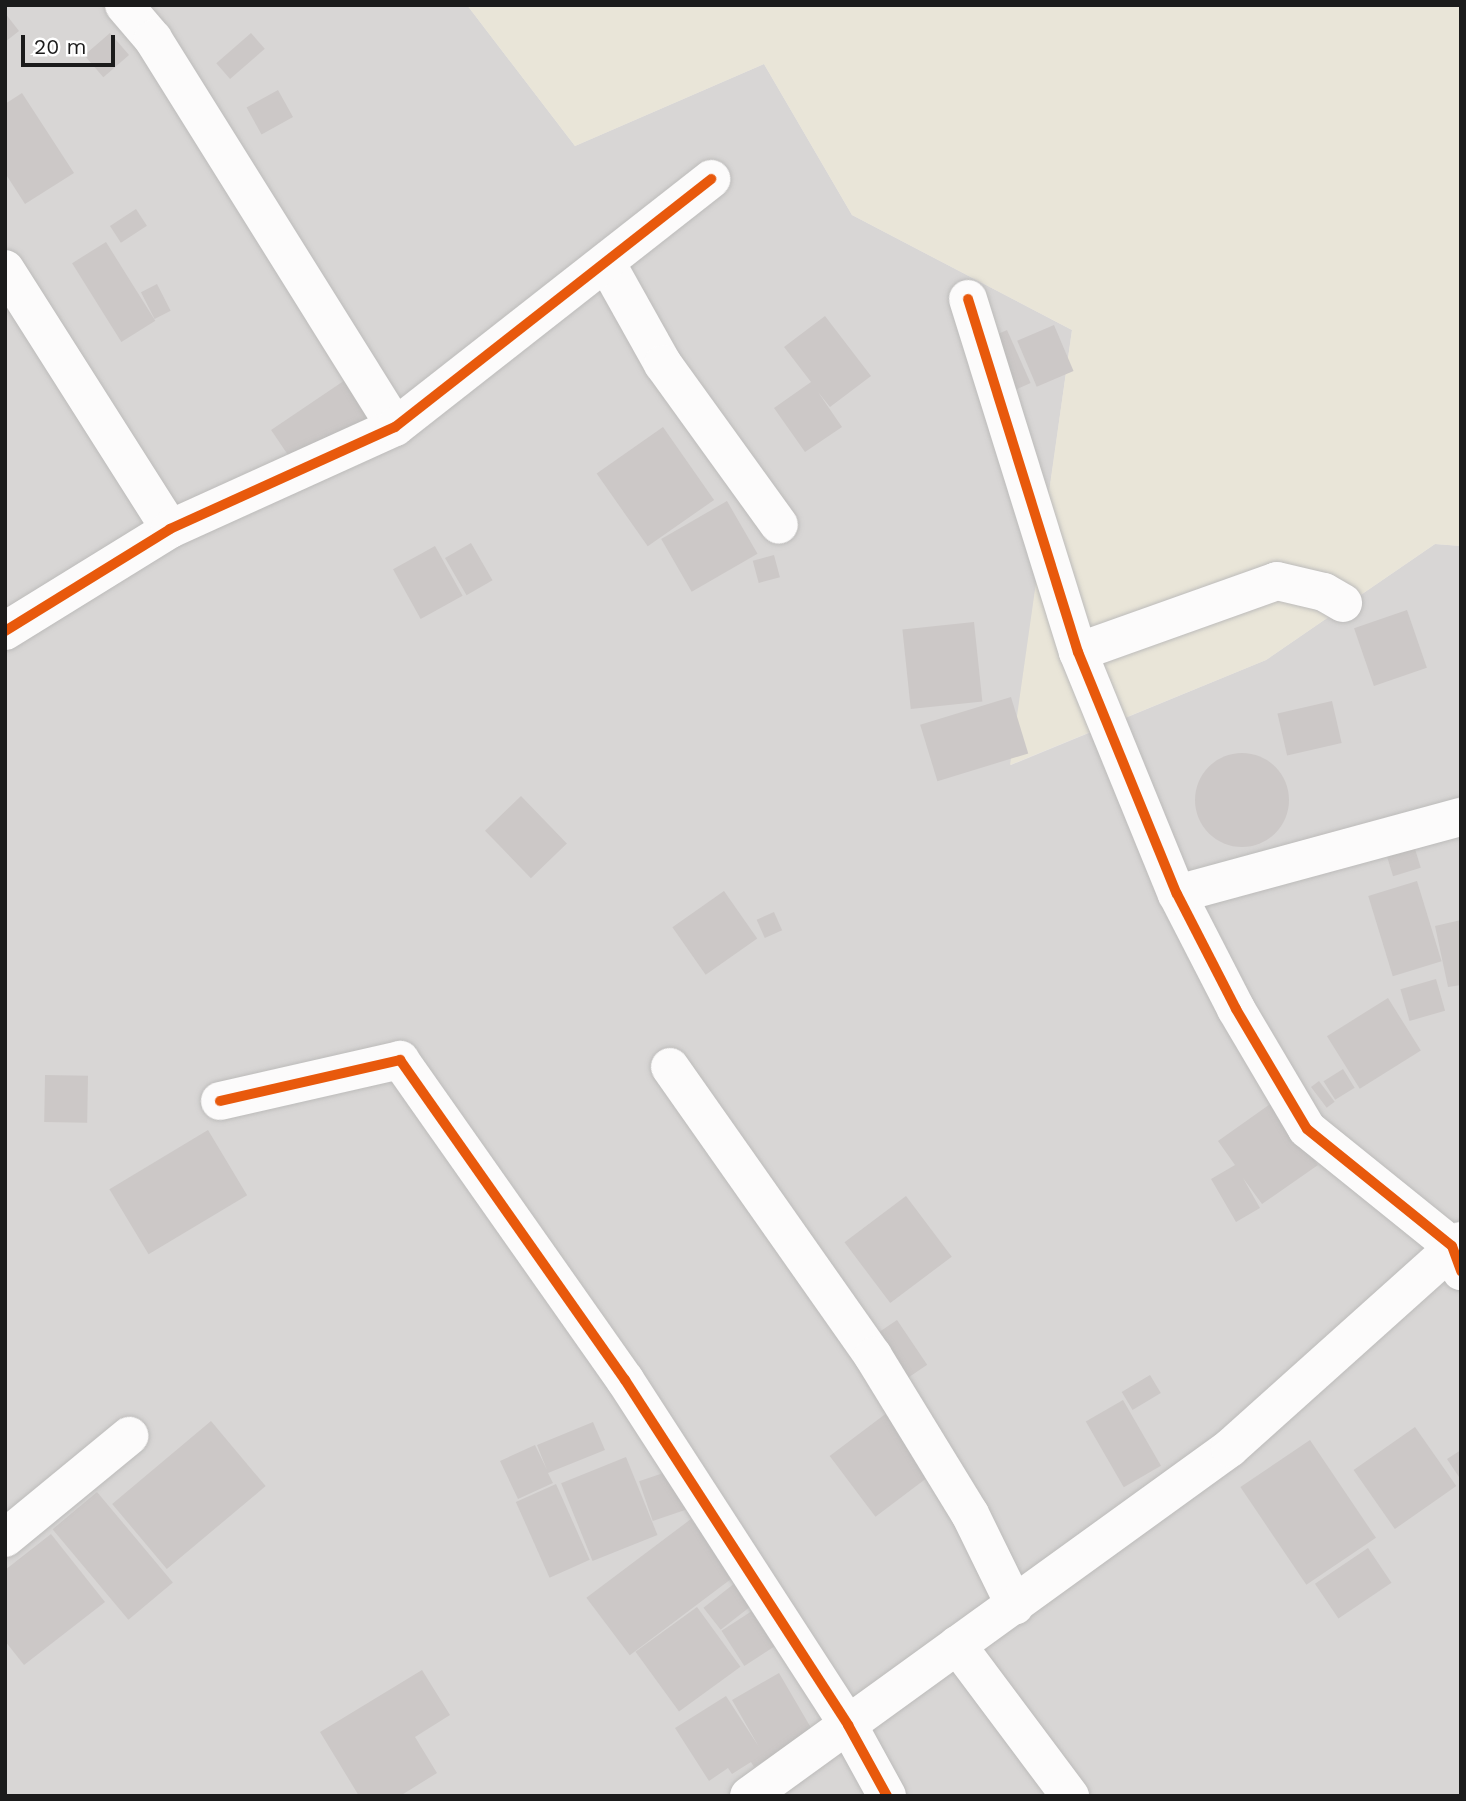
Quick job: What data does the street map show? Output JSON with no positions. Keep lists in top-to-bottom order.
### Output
{
  "scale_bar": "20 m"
}
